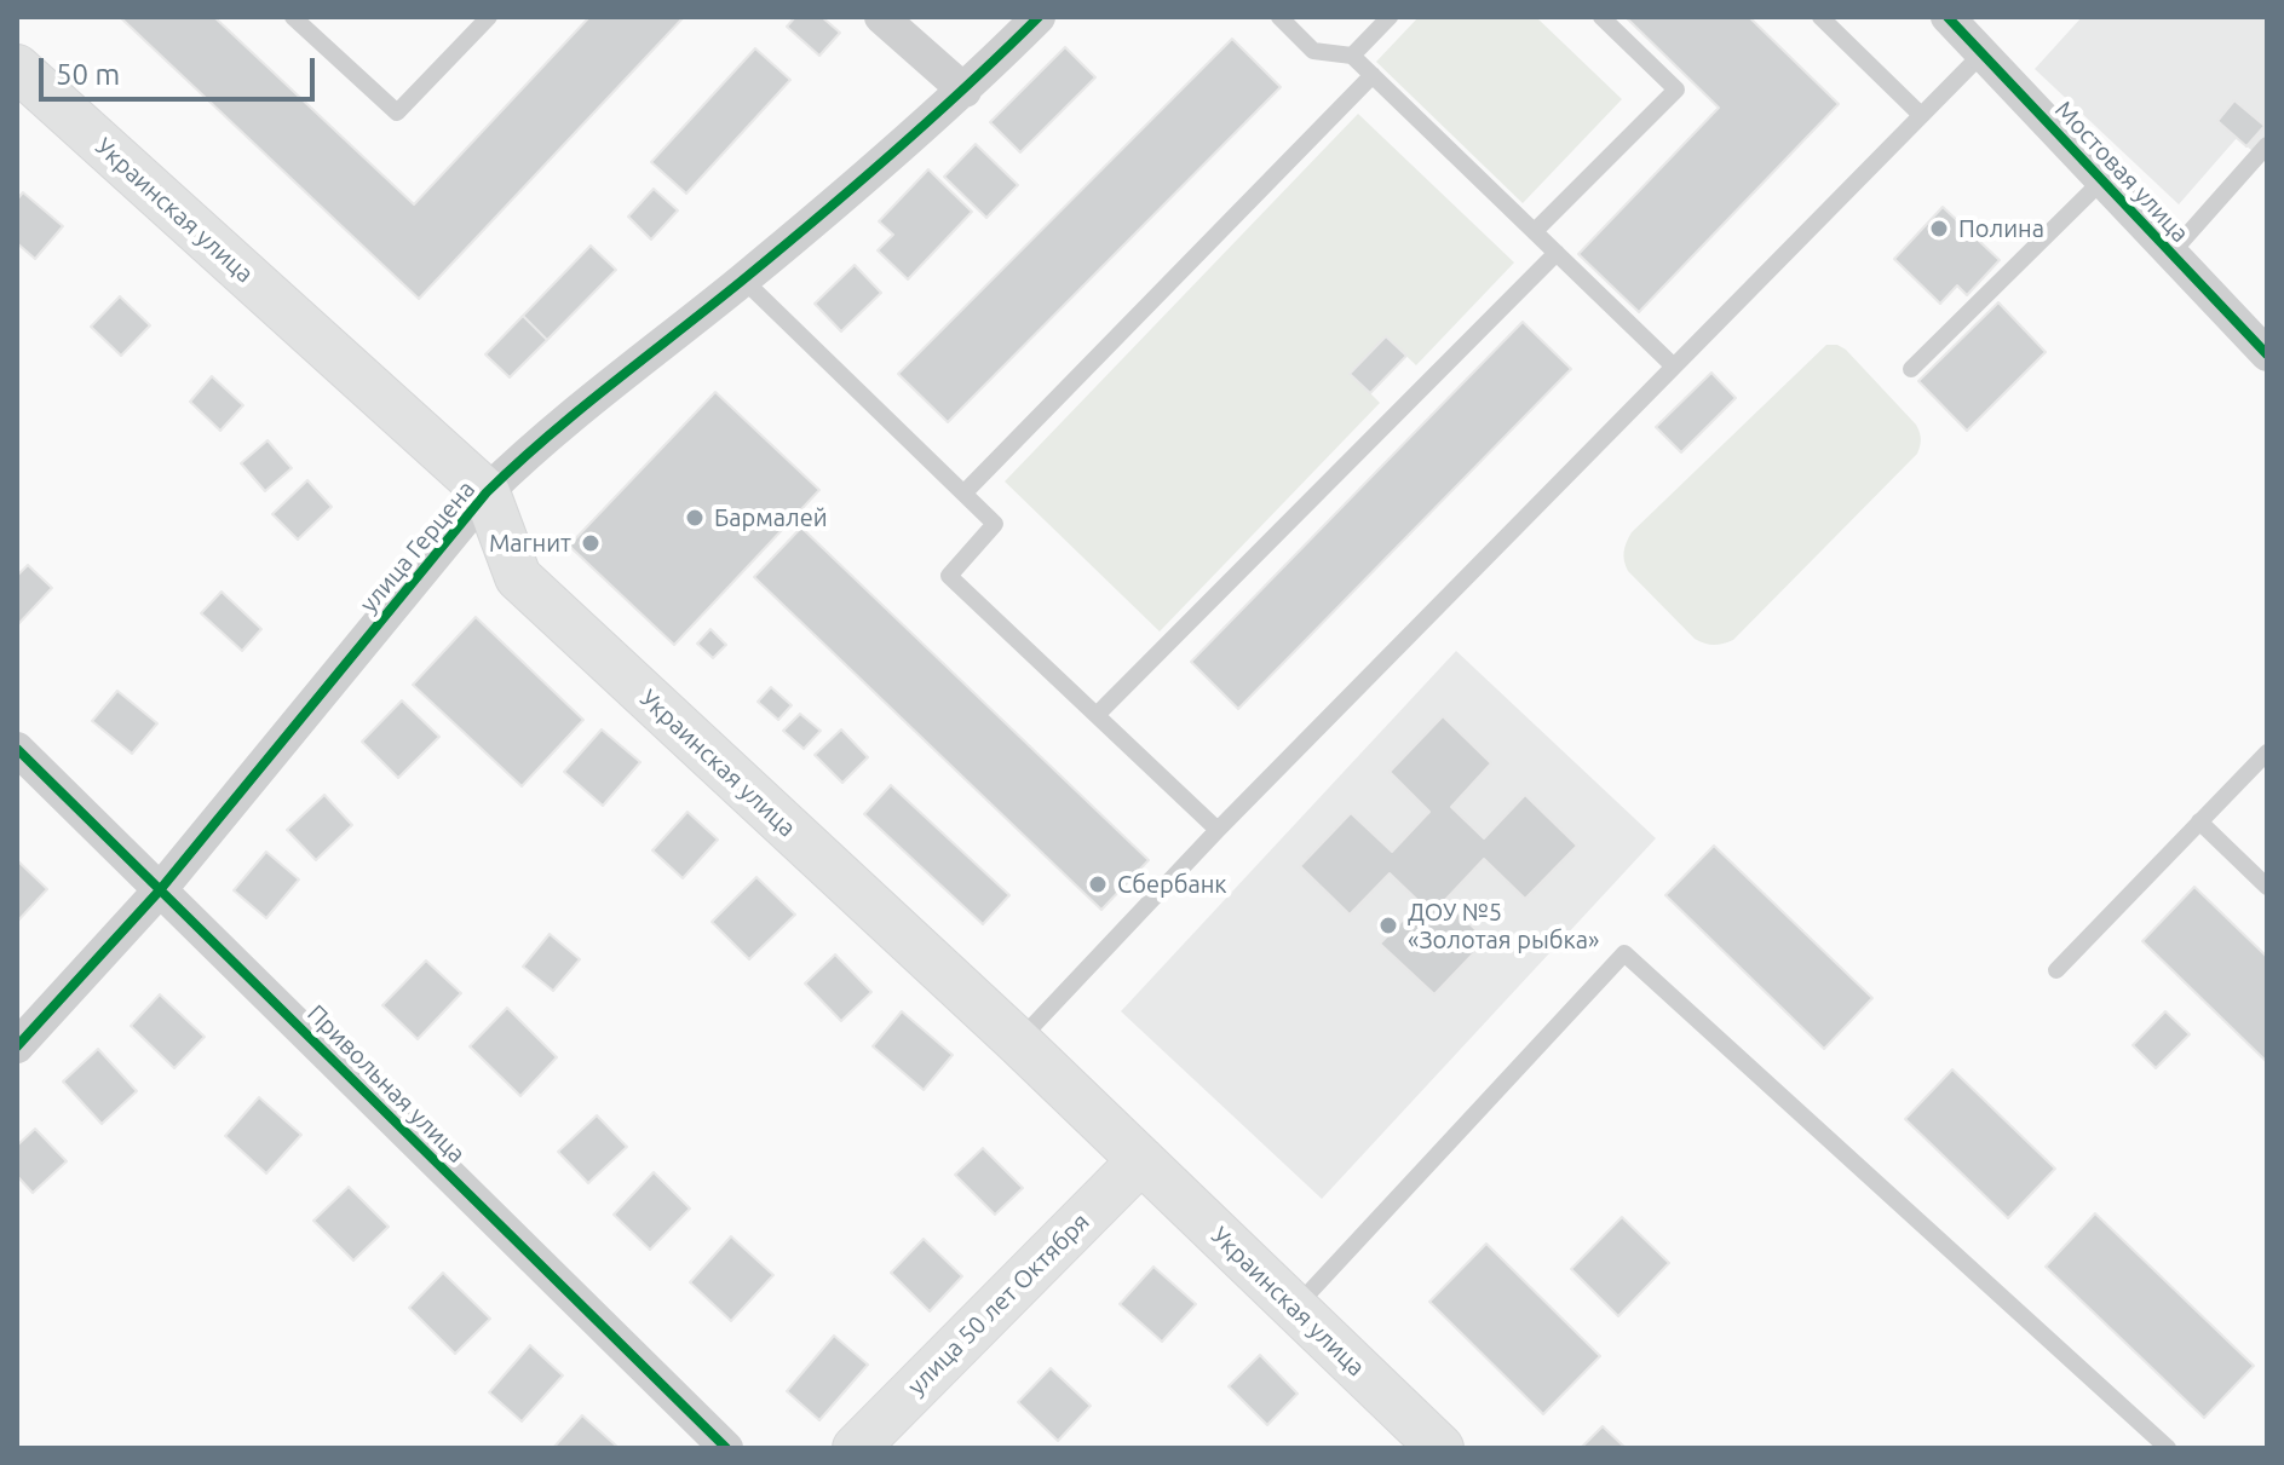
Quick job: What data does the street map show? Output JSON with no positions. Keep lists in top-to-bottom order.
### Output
{
  "streets": {
    "main road": ["Украинская улица", "улица 50 лет Октября"],
    "street": ["Мостовая улица", "улица Герцена", "Привольная улица"]
  },
  "crossings": [
    ["Украинская улица", "улица Герцена"],
    ["Украинская улица", "улица 50 лет Октября"],
    ["улица Герцена", "Привольная улица"]
  ],
  "places": [
    "Полина",
    "Бармалей",
    "Магнит",
    "Сбербанк",
    "ДОУ №5 «Золотая рыбка»"
  ],
  "scale_bar": "50 m"
}
